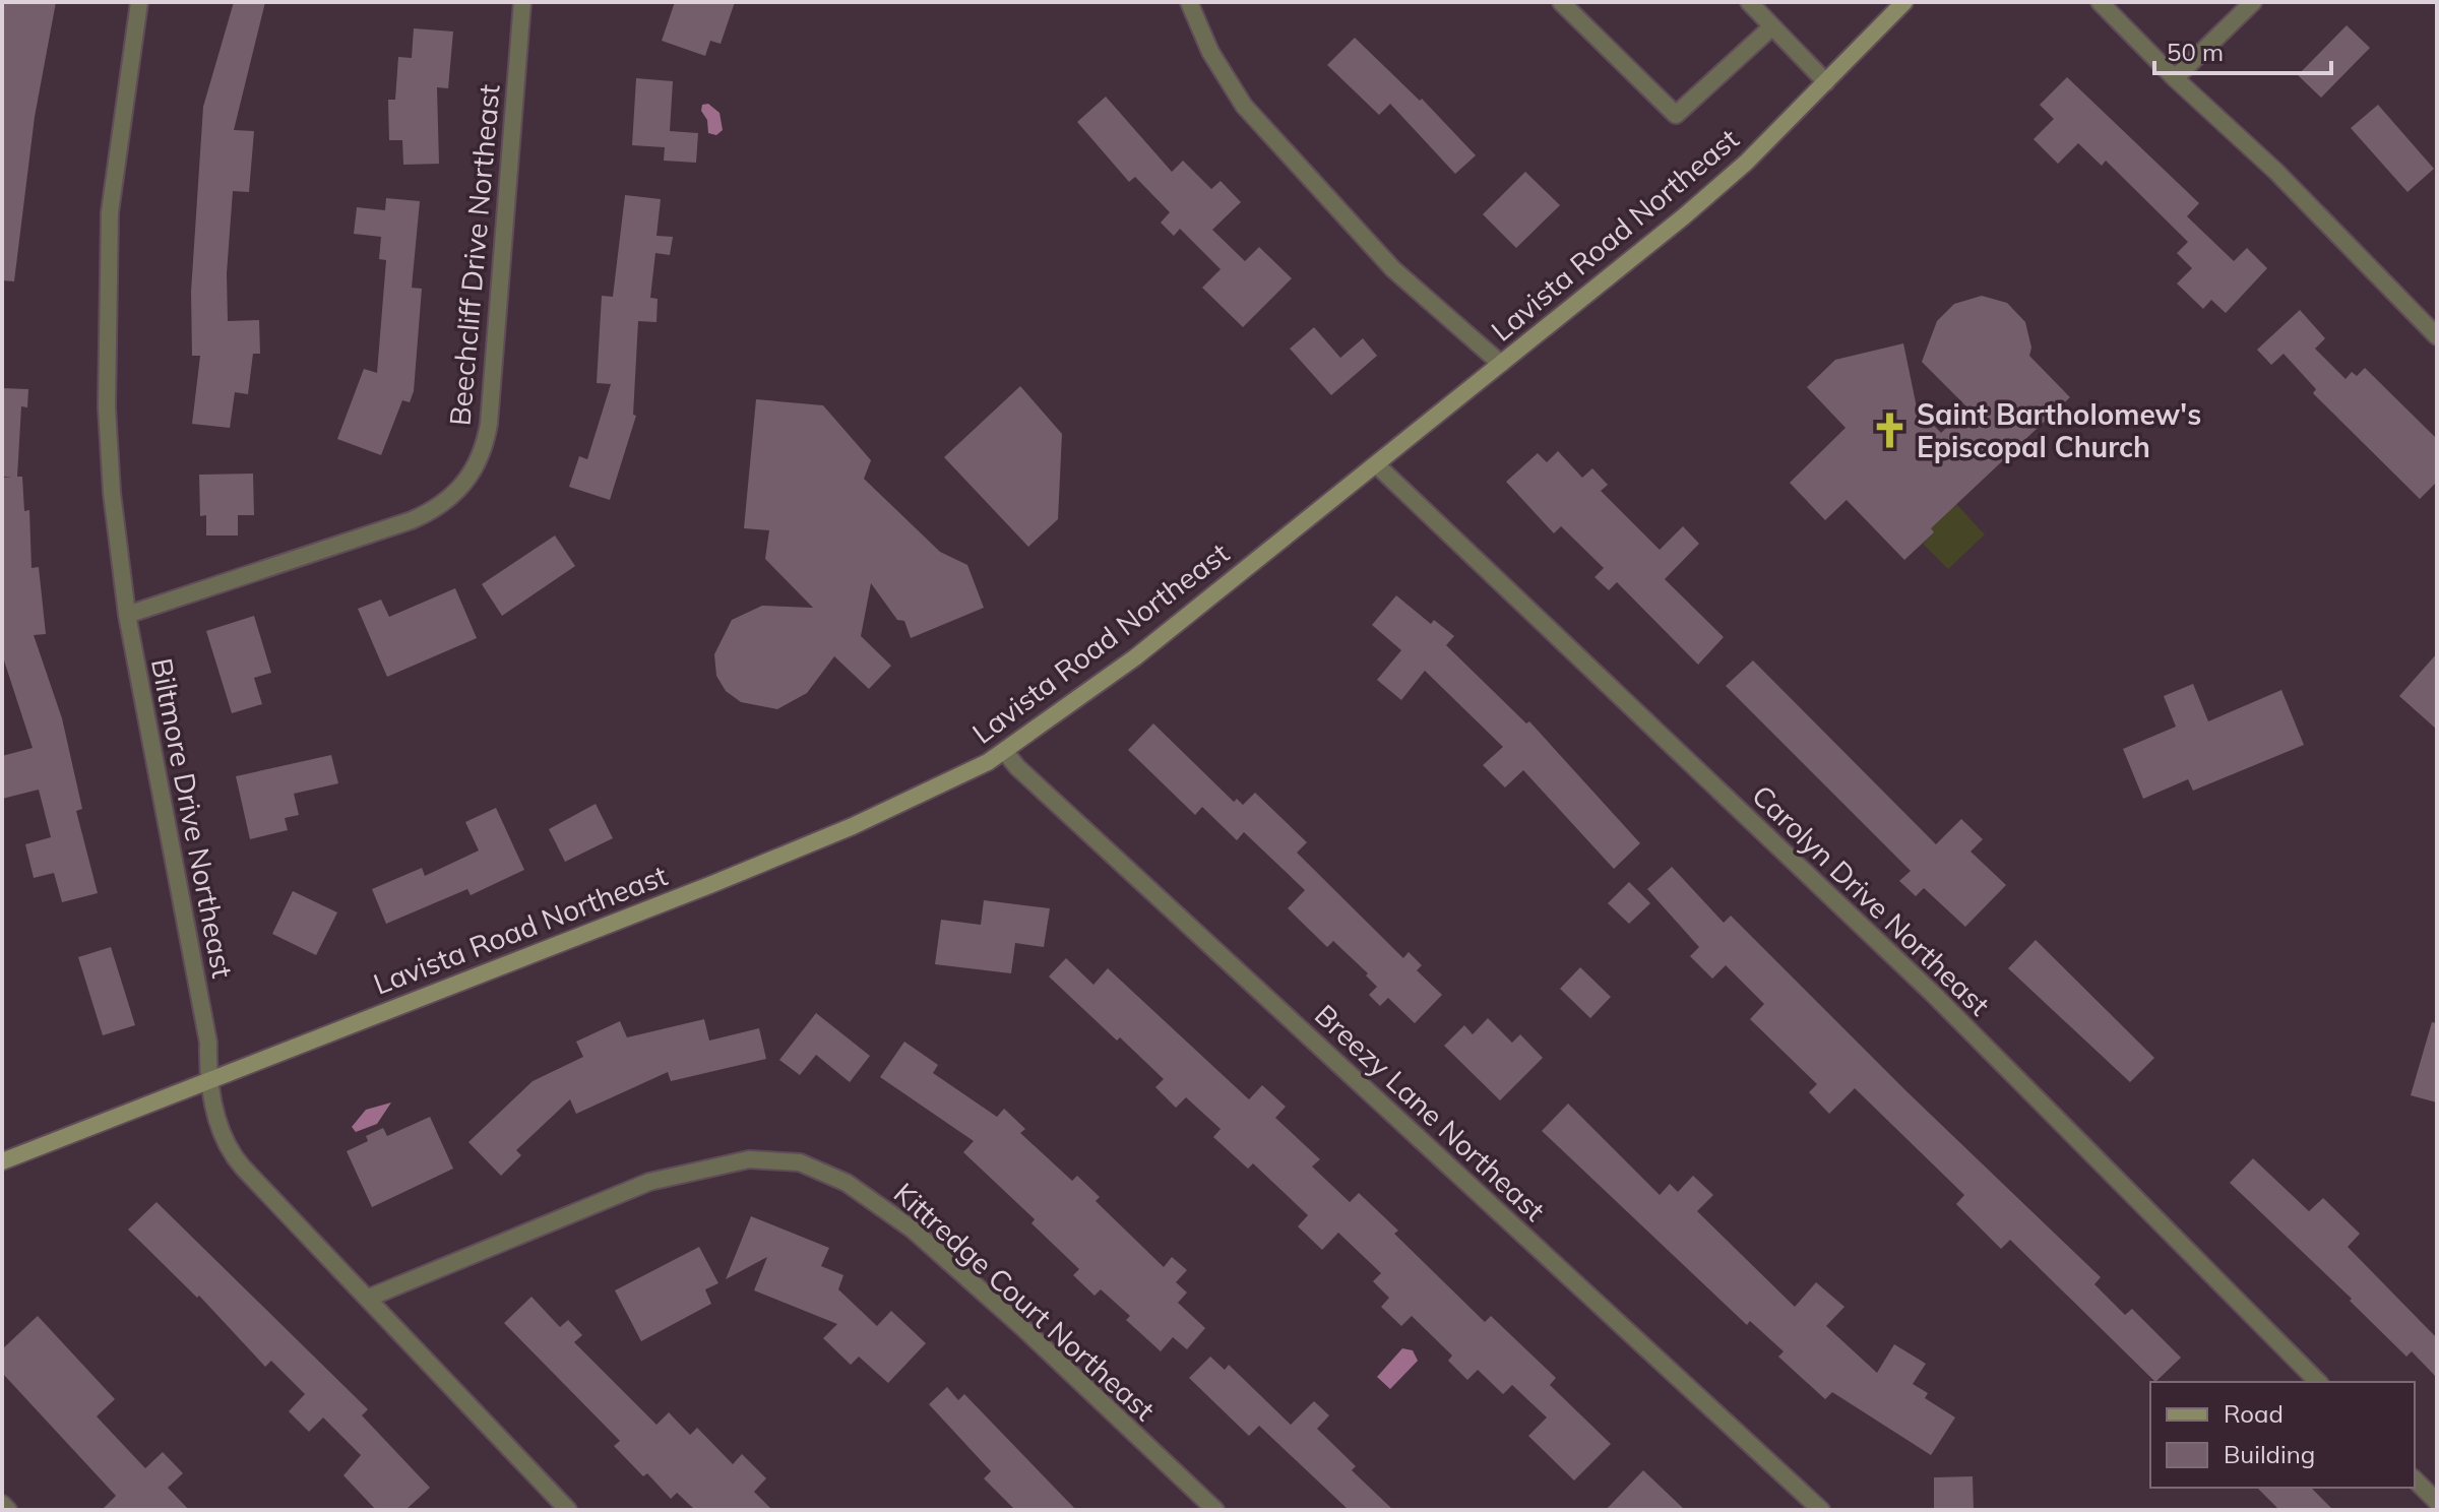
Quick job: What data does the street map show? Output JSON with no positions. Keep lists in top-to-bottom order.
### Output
{
  "streets": {
    "main road": ["Lavista Road Northeast"],
    "street": [
      "Beechcliff Drive Northeast",
      "Biltmore Drive Northeast",
      "Carolyn Drive Northeast",
      "Breezy Lane Northeast",
      "Kittredge Court Northeast"
    ]
  },
  "crossings": [
    ["Lavista Road Northeast", "Biltmore Drive Northeast"],
    ["Lavista Road Northeast", "Carolyn Drive Northeast"],
    ["Lavista Road Northeast", "Breezy Lane Northeast"],
    ["Beechcliff Drive Northeast", "Biltmore Drive Northeast"],
    ["Biltmore Drive Northeast", "Kittredge Court Northeast"]
  ],
  "places": {
    "church": ["Saint Bartholomew's Episcopal Church"]
  },
  "legend": ["Road", "Building"],
  "scale_bar": "50 m"
}
